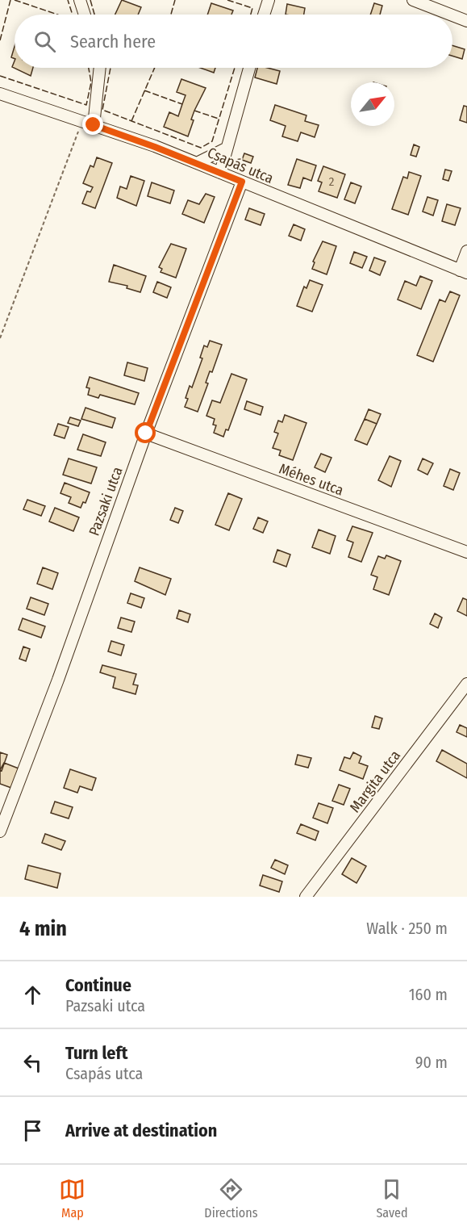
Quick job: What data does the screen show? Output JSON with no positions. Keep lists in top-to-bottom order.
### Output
{
  "streets": {
    "street": [
      "Csapás utca",
      "Méhes utca",
      "Pazsaki utca",
      "Margita utca"
    ]
  },
  "crossings": [
    ["Csapás utca", "Pazsaki utca"],
    ["Méhes utca", "Pazsaki utca"]
  ],
  "house_numbers": ["2"],
  "north": "top right",
  "page": {
    "search": "Search here",
    "heading": ["4 min", "Walk · 250 m"],
    "list": [
      ["Continue", "Pazsaki utca", "160 m"],
      ["Turn left", "Csapás utca", "90 m"],
      "Arrive at destination"
    ],
    "nav": ["Map", "Directions", "Saved"]
  }
}
